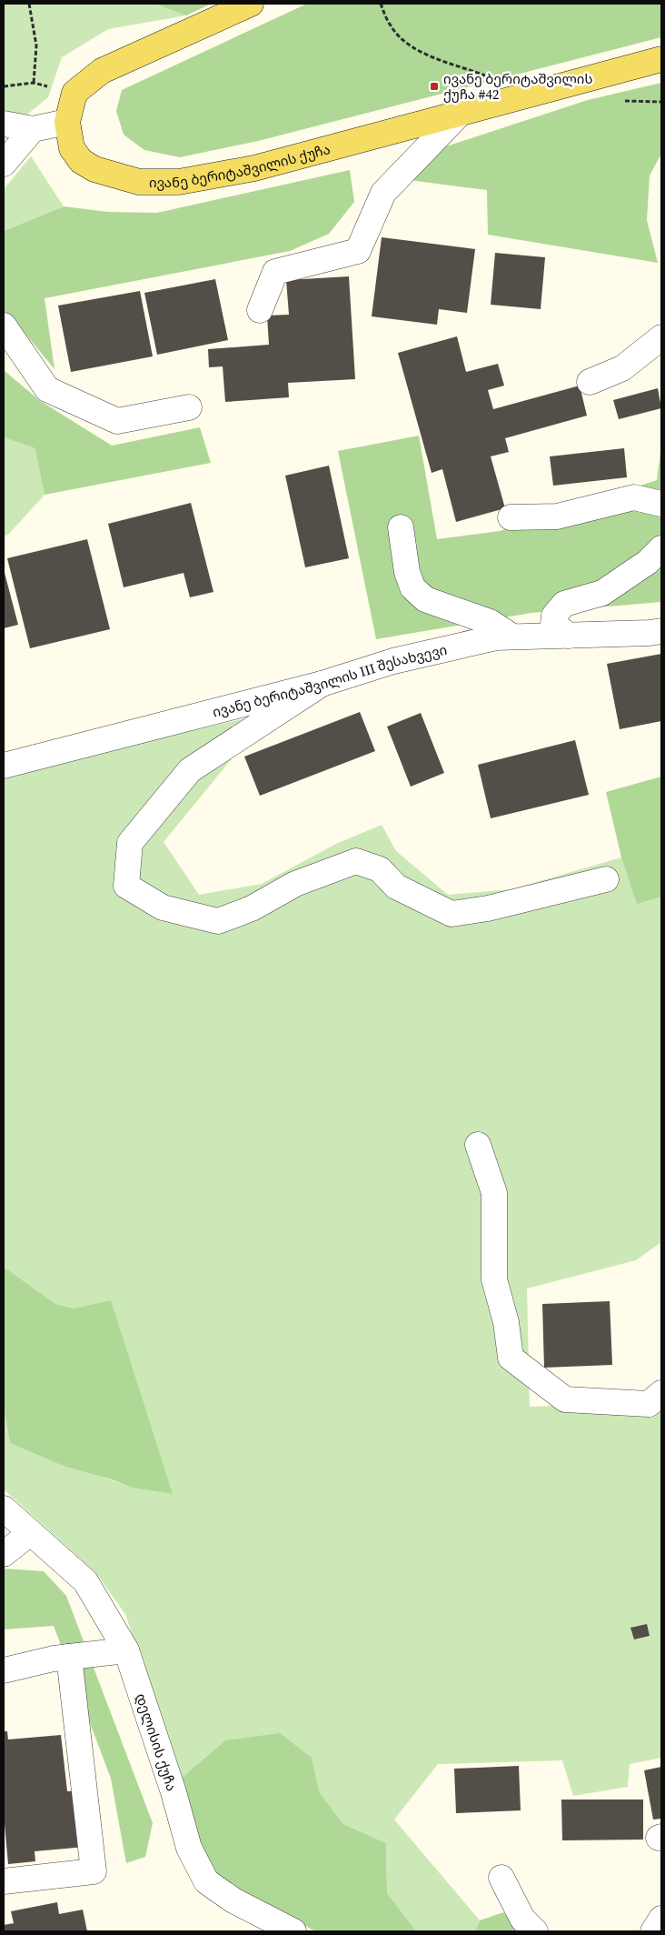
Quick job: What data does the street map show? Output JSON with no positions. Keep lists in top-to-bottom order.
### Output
{
  "streets": {
    "main road": ["ივანე ბერიტაშვილის ქუჩა"],
    "street": ["ივანე ბერიტაშვილის III შესახვევი", "დელისის ქუჩა"]
  },
  "places": {
    "transit": ["ივანე ბერიტაშვილის ქუჩა #42"]
  }
}
